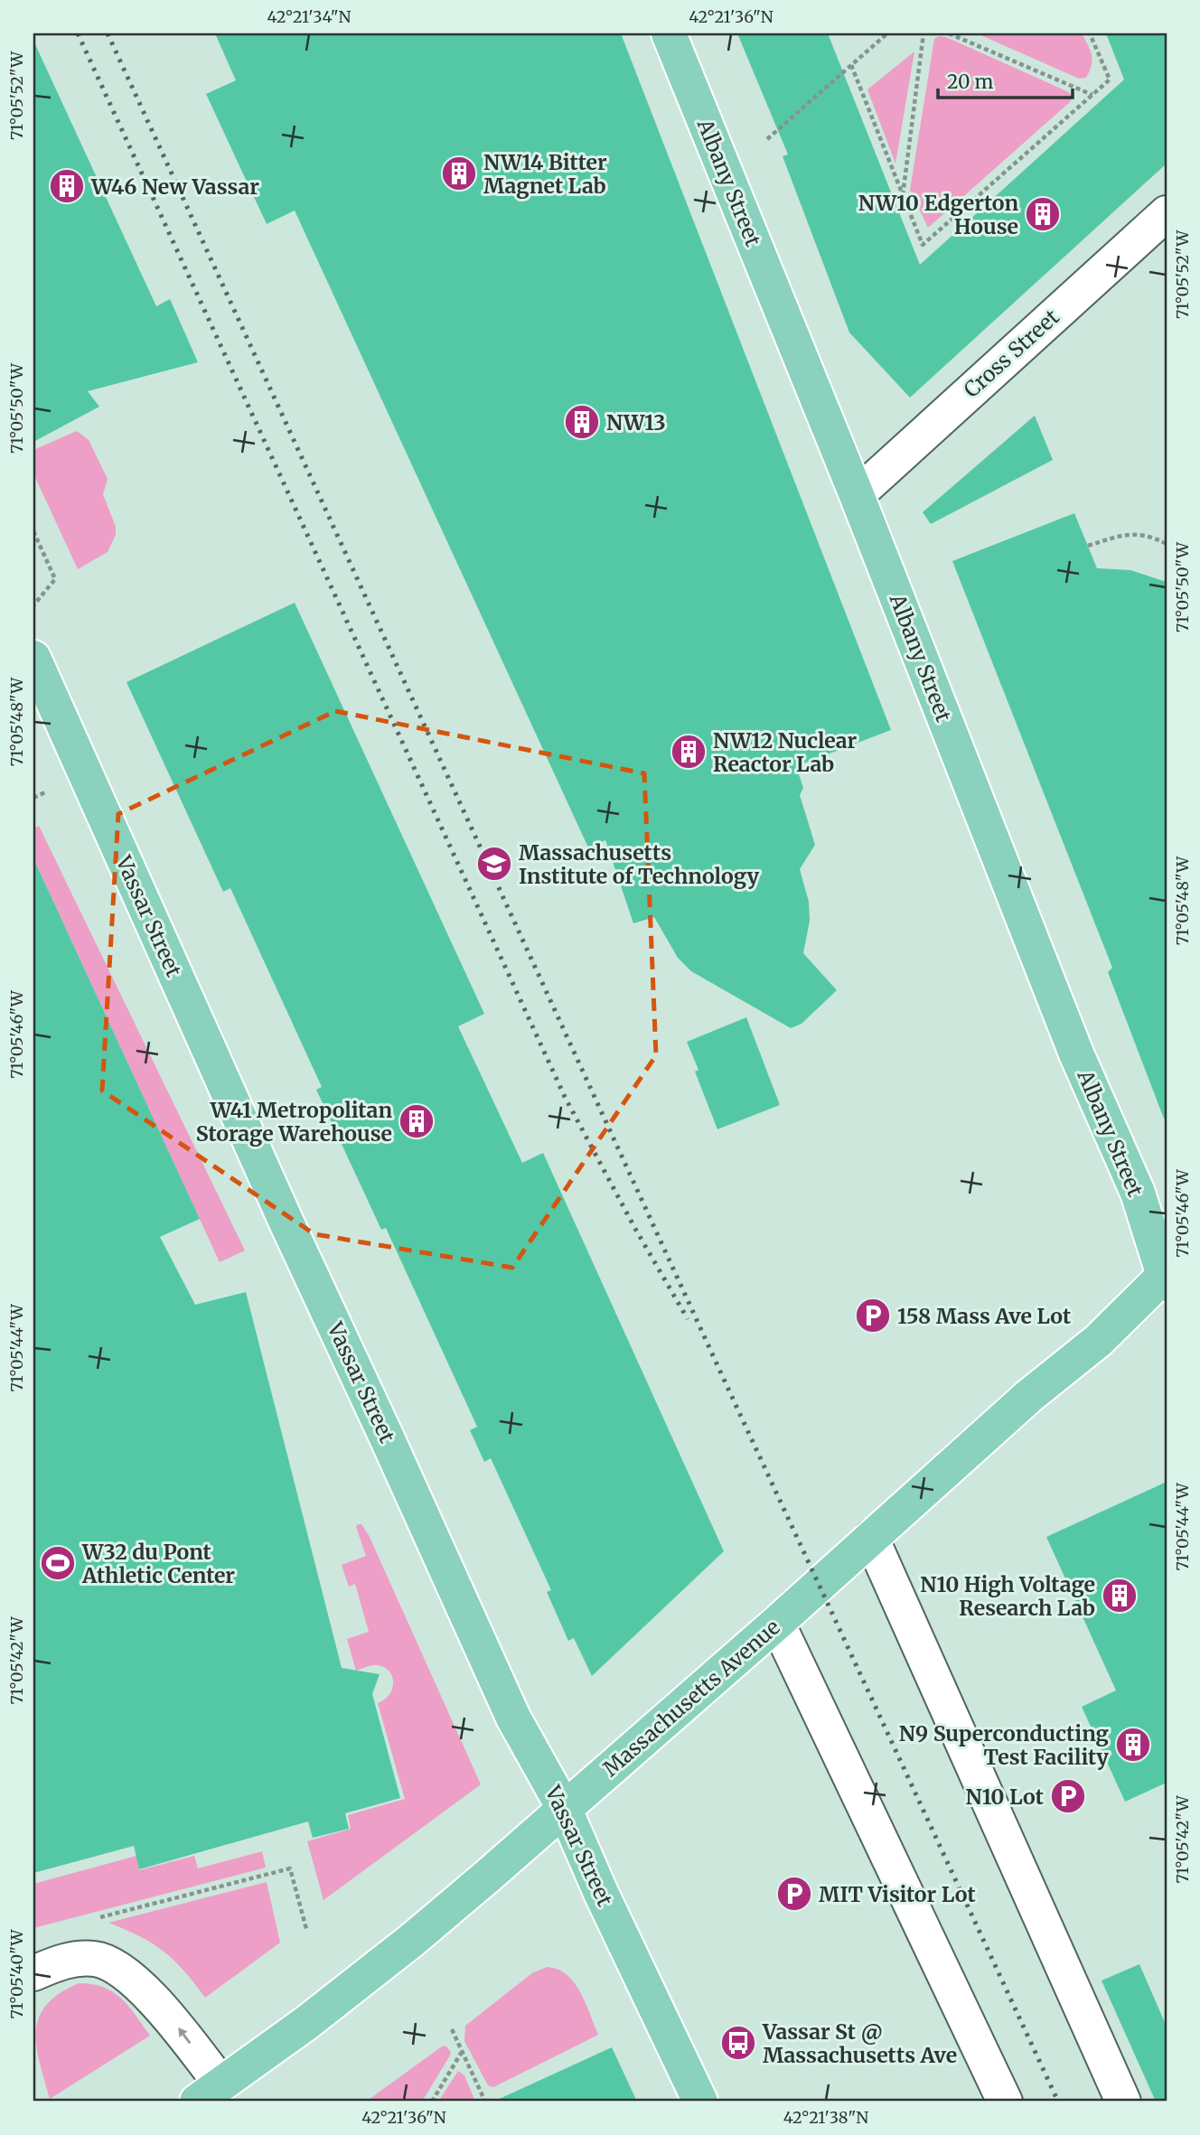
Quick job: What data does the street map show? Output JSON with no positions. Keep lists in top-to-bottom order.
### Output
{
  "streets": {
    "main road": ["Albany Street", "Vassar Street", "Massachusetts Avenue"],
    "street": ["Cross Street"]
  },
  "crossings": [
    ["Albany Street", "Cross Street"],
    ["Albany Street", "Massachusetts Avenue"],
    ["Vassar Street", "Massachusetts Avenue"]
  ],
  "places": {
    "building": [
      "NW14 Bitter Magnet Lab",
      "W46 New Vassar",
      "NW10 Edgerton House",
      "NW13",
      "NW12 Nuclear Reactor Lab",
      "W41 Metropolitan Storage Warehouse",
      "N10 High Voltage Research Lab",
      "N9 Superconducting Test Facility"
    ],
    "school or university": ["Massachusetts Institute of Technology"],
    "parking": ["158 Mass Ave Lot", "N10 Lot", "MIT Visitor Lot"],
    "sports": ["W32 du Pont Athletic Center"],
    "bus stop": ["Vassar St @ Massachusetts Ave"]
  },
  "scale_bar": "20 m",
  "coordinates": [
    "42°21'34\"N",
    "42°21'36\"N",
    "71°05'52\"W",
    "71°05'50\"W",
    "71°05'48\"W",
    "71°05'46\"W",
    "71°05'44\"W",
    "71°05'42\"W",
    "71°05'40\"W",
    "42°21'38\"N"
  ]
}
